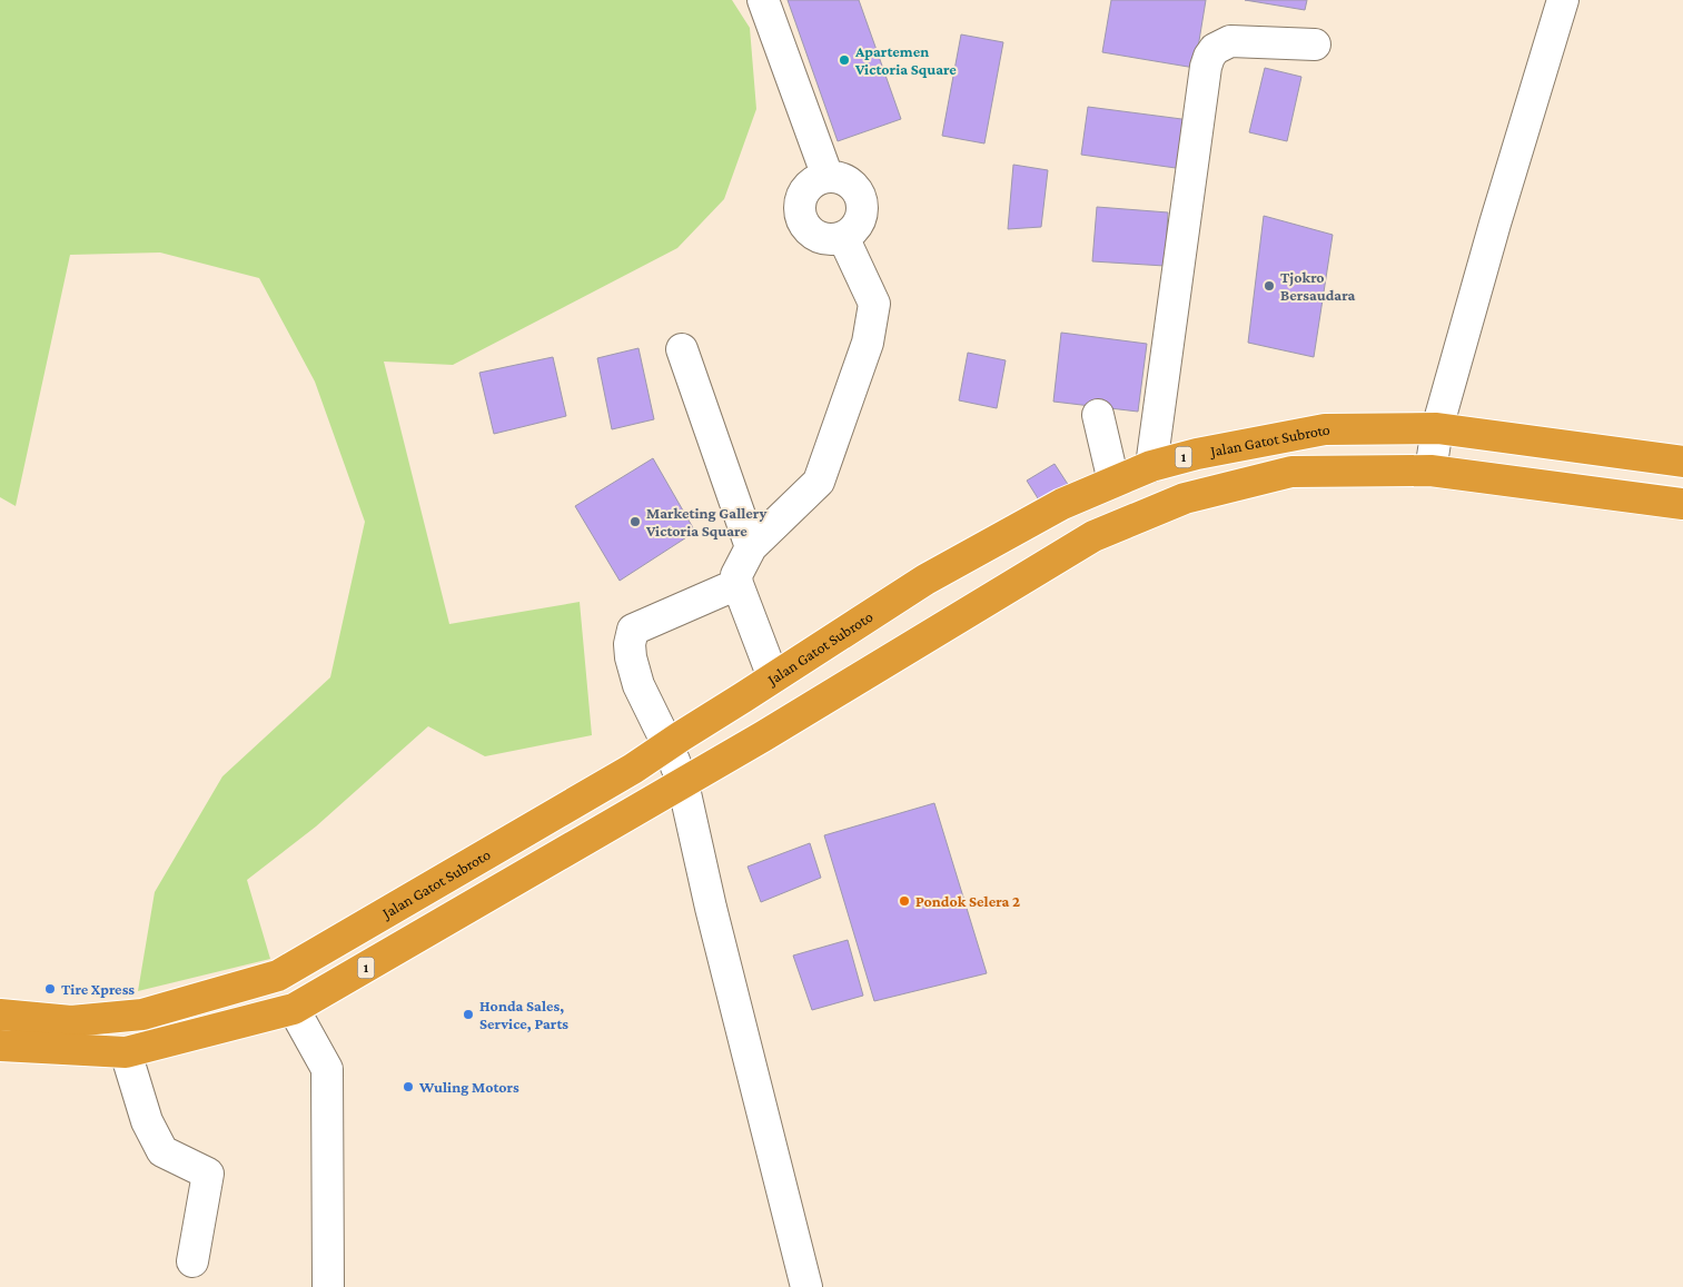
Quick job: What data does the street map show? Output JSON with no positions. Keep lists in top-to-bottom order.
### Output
{
  "streets": {
    "highway": ["Jalan Gatot Subroto", "1"]
  },
  "places": [
    "Apartemen Victoria Square",
    "Tjokro Bersaudara",
    "Marketing Gallery Victoria Square",
    "Pondok Selera 2",
    "Tire Xpress",
    "Honda Sales, Service, Parts",
    "Wuling Motors"
  ]
}
